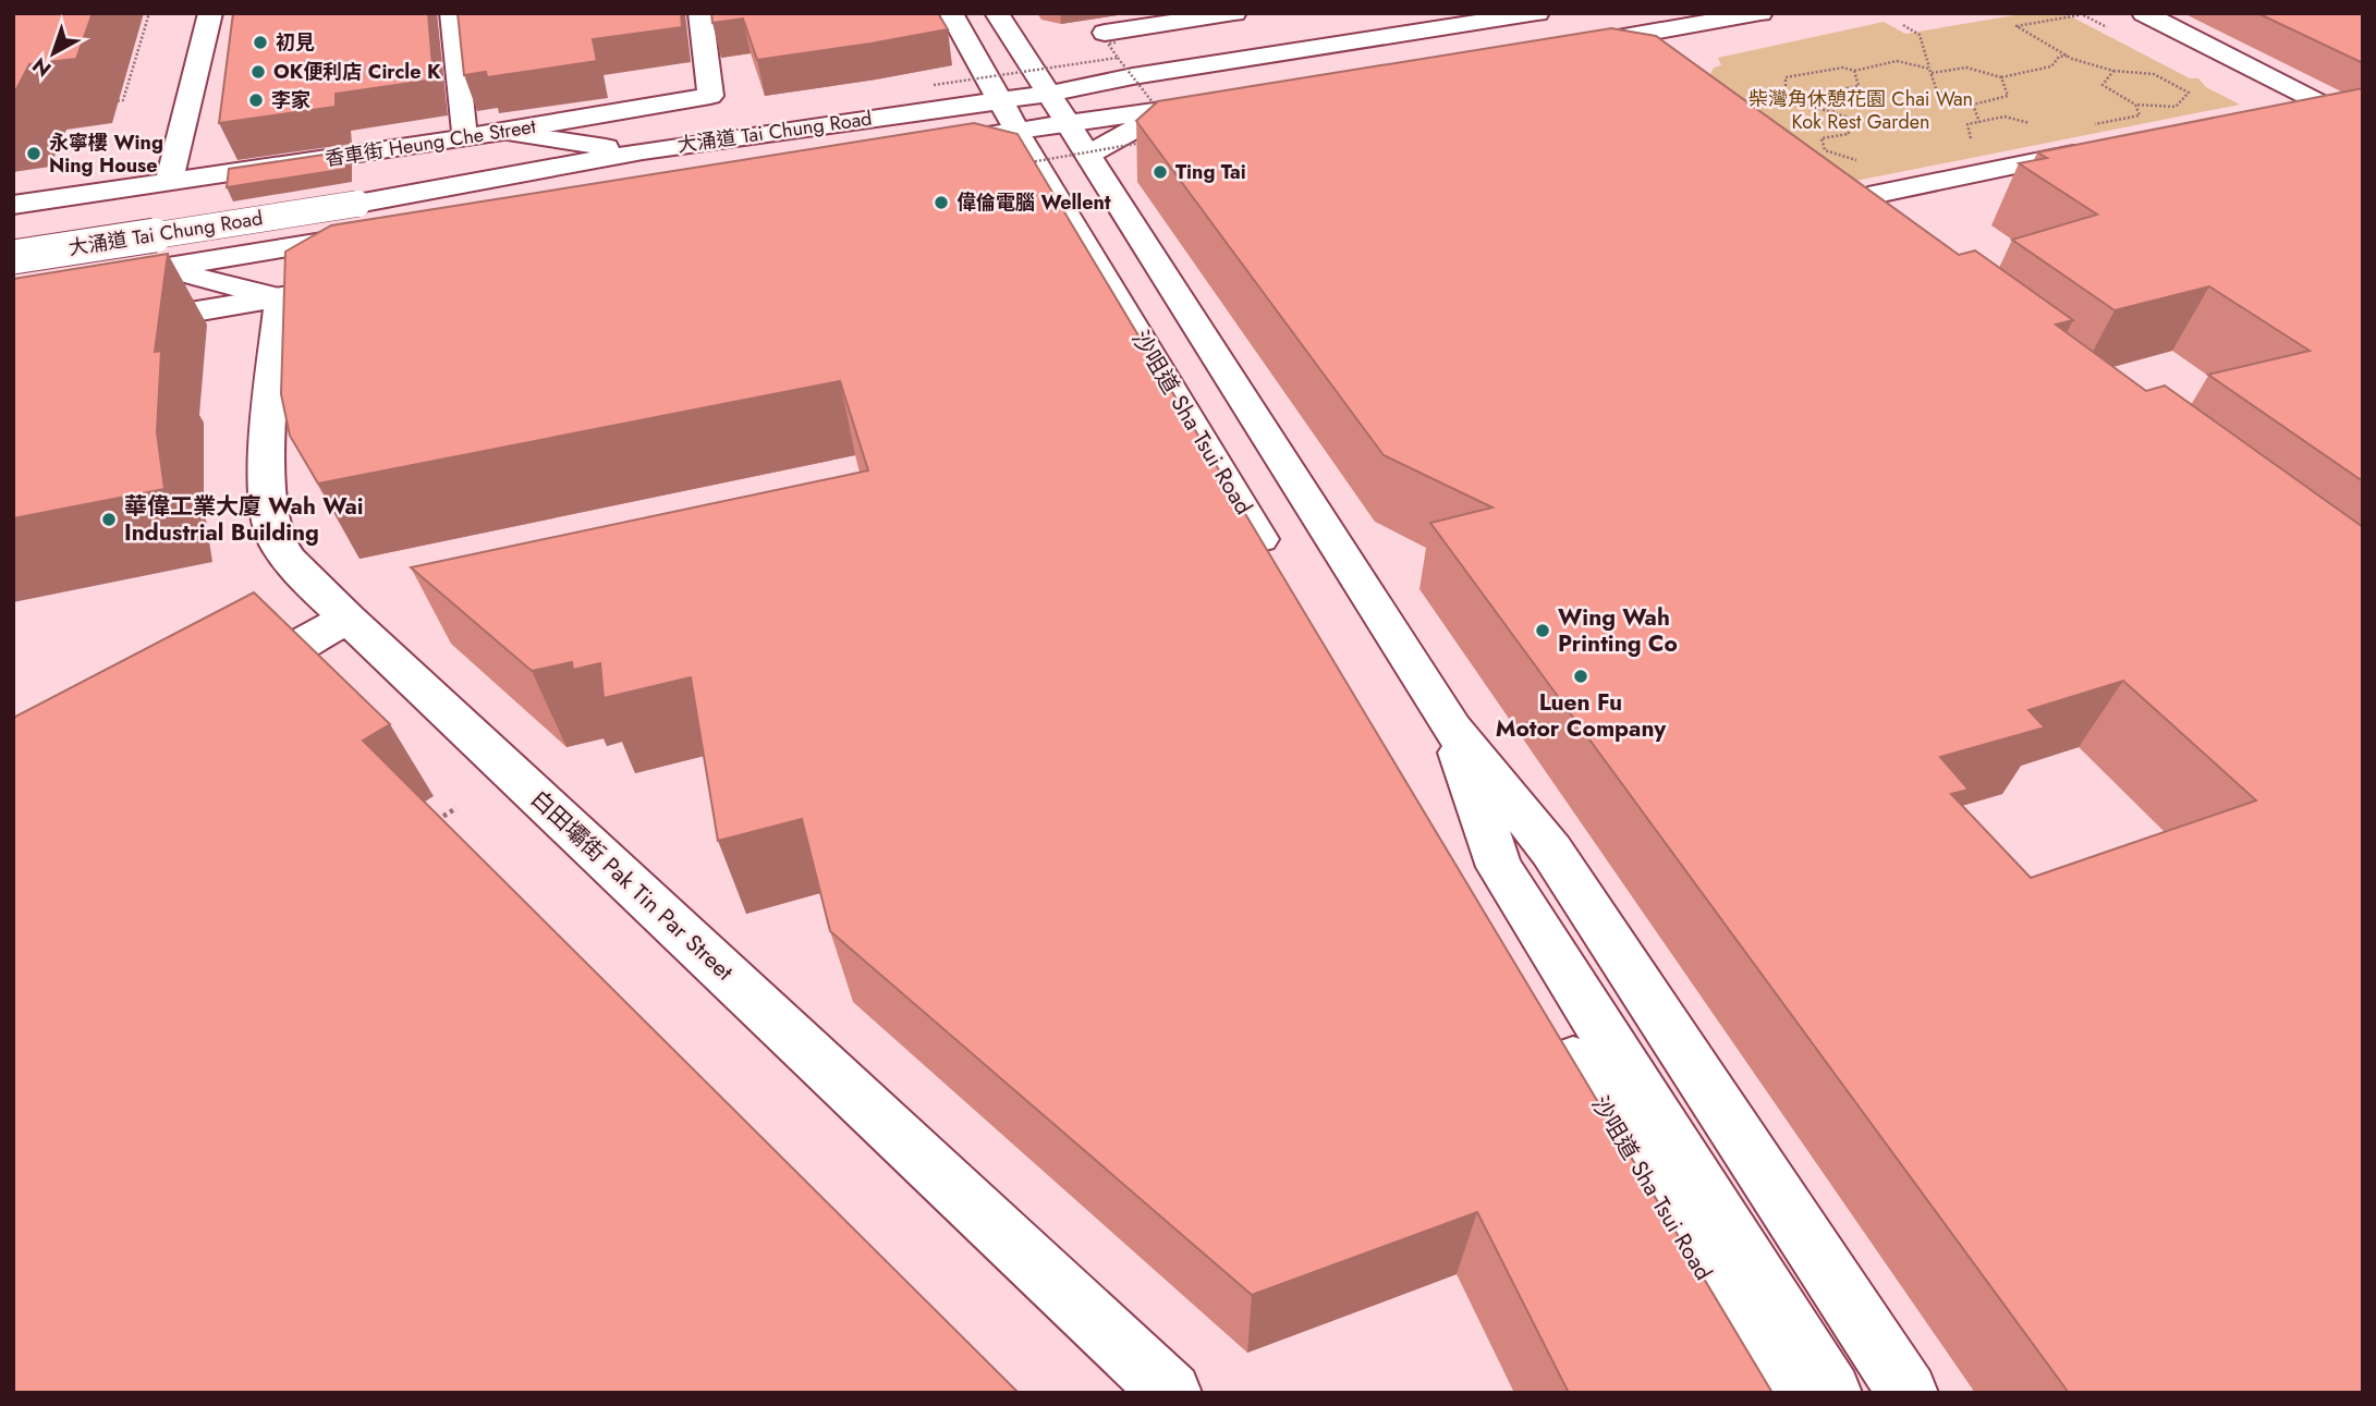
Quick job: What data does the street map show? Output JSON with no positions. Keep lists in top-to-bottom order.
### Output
{
  "streets": {
    "street": [
      "大涌道 Tai Chung Road",
      "香車街 Heung Che Street",
      "沙咀道 Sha Tsui Road",
      "白田壩街 Pak Tin Par Street"
    ]
  },
  "crossings": [
    ["大涌道 Tai Chung Road", "沙咀道 Sha Tsui Road"]
  ],
  "parks": ["柴灣角休憩花園 Chai Wan Kok Rest Garden"],
  "places": [
    "初見",
    "OK便利店 Circle K",
    "李家",
    "永寧樓 Wing Ning House",
    "Ting Tai",
    "偉倫電腦 Wellent",
    "華偉工業大廈 Wah Wai Industrial Building",
    "Wing Wah Printing Co",
    "Luen Fu Motor Company"
  ],
  "north": "bottom left"
}
